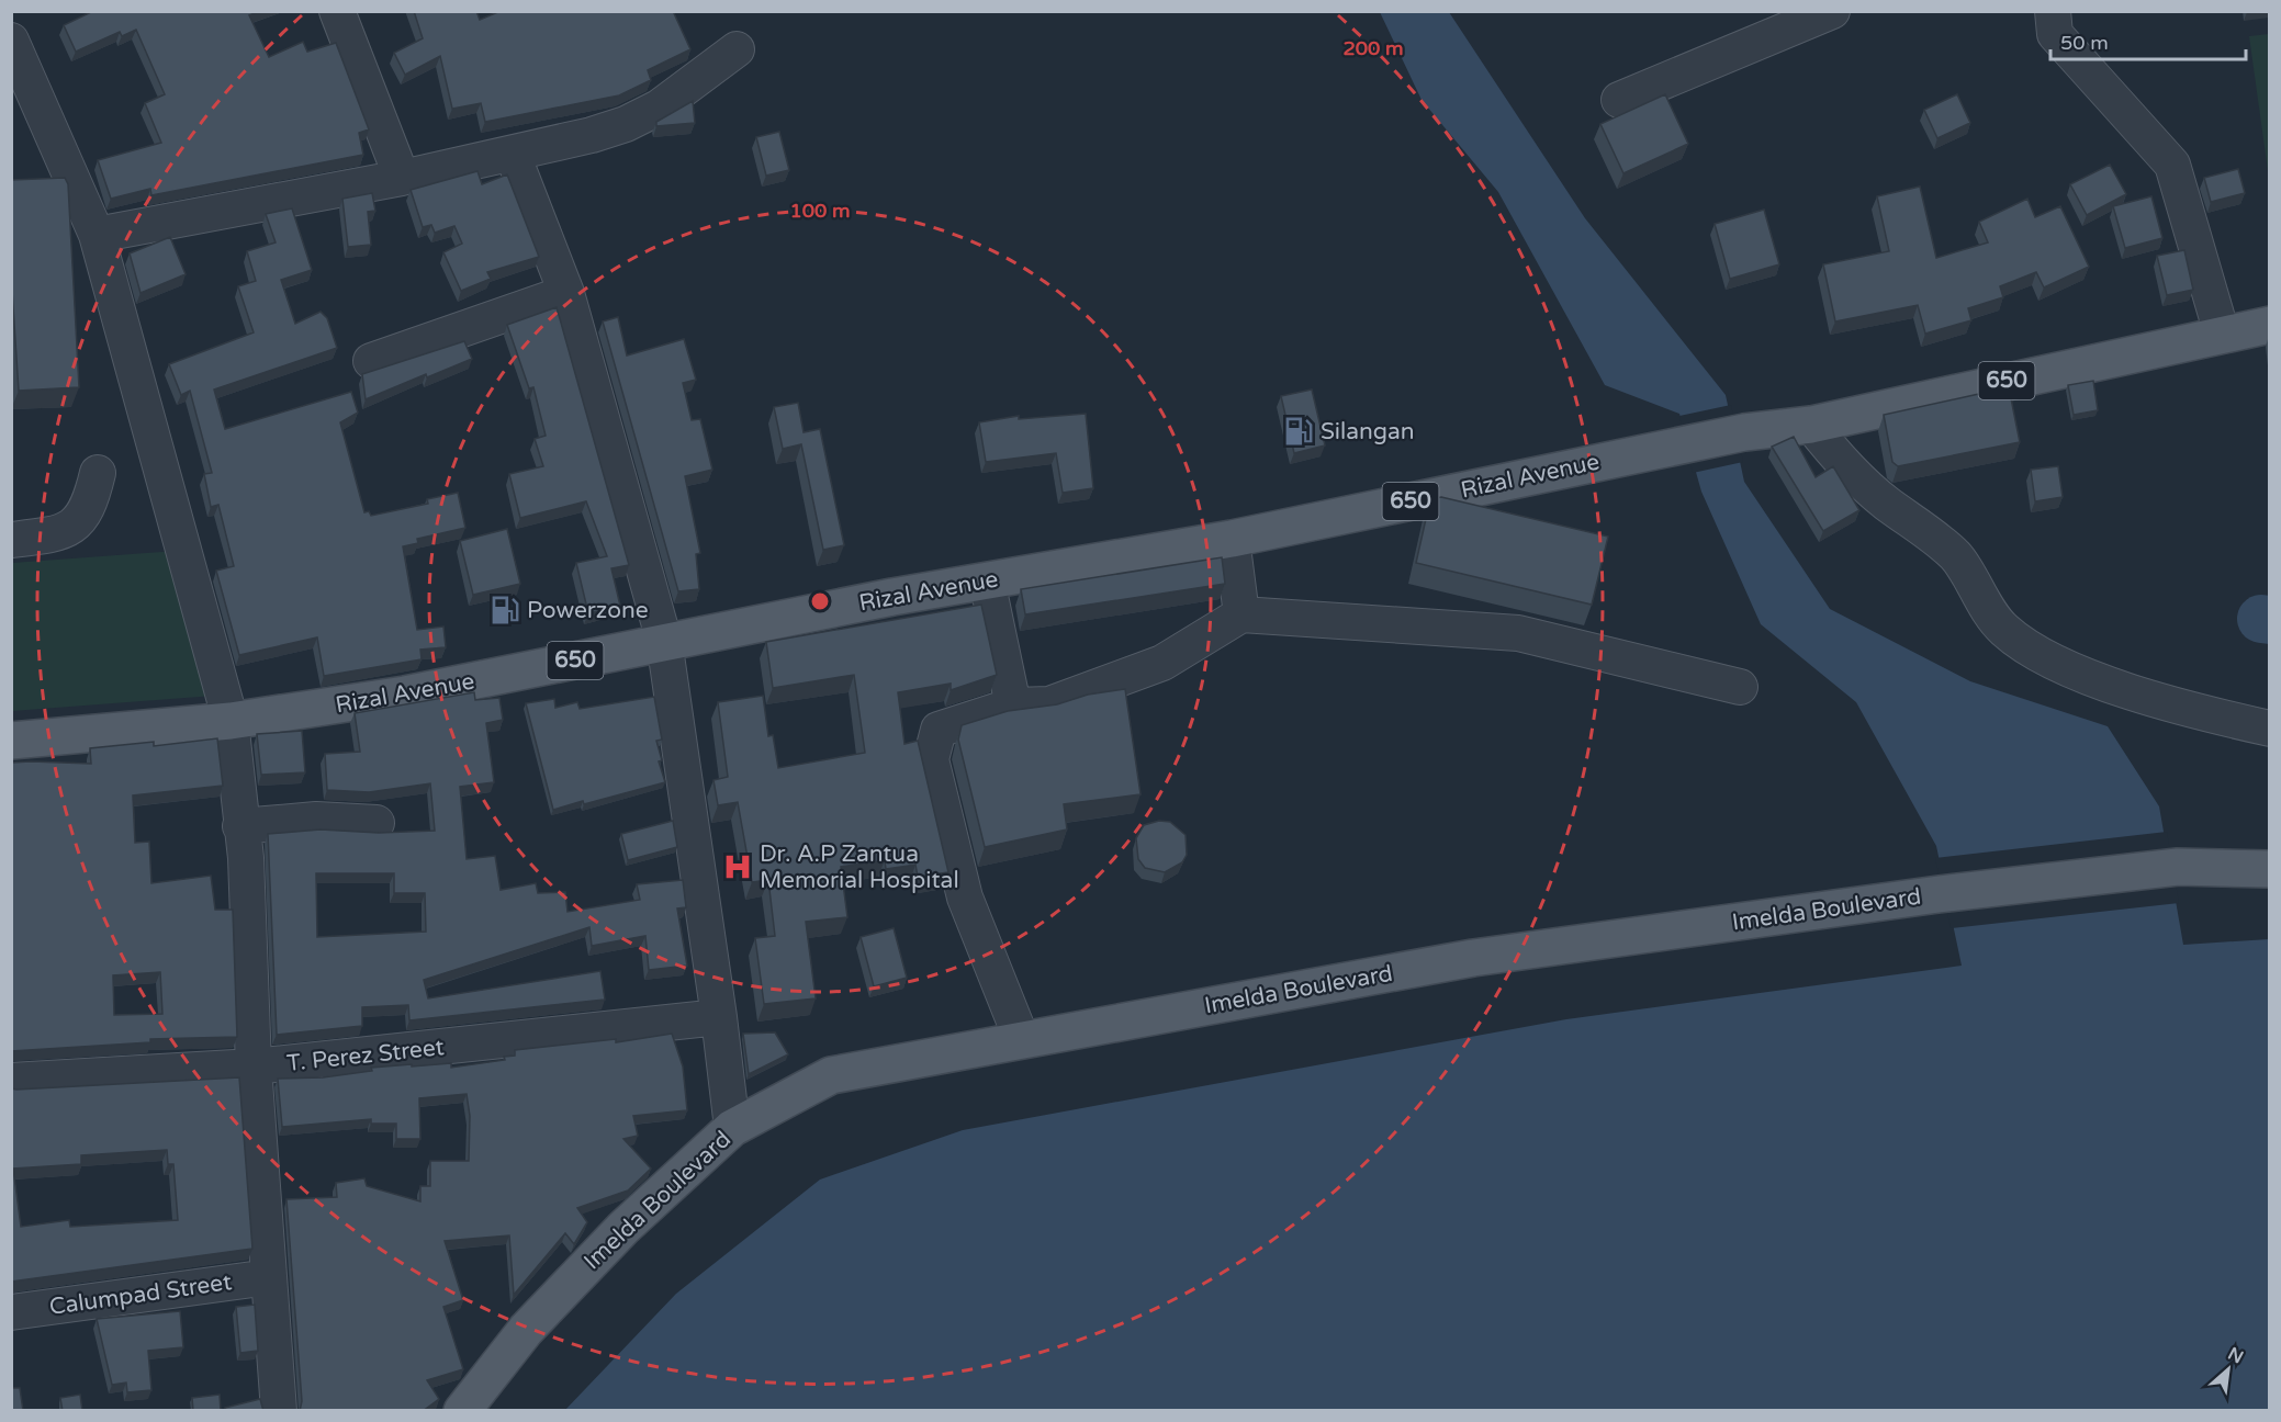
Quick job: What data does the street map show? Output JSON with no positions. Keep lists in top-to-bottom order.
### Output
{
  "streets": {
    "main road": ["650", "Rizal Avenue", "Imelda Boulevard"],
    "street": ["T. Perez Street", "Calumpad Street"]
  },
  "crossings": [
    ["650", "Rizal Avenue"]
  ],
  "places": {
    "fuel station": ["Silangan", "Powerzone"],
    "hospital": ["Dr. A.P Zantua Memorial Hospital"]
  },
  "scale_bar": "50 m",
  "north": "top right",
  "rings": ["200 m", "100 m"]
}
